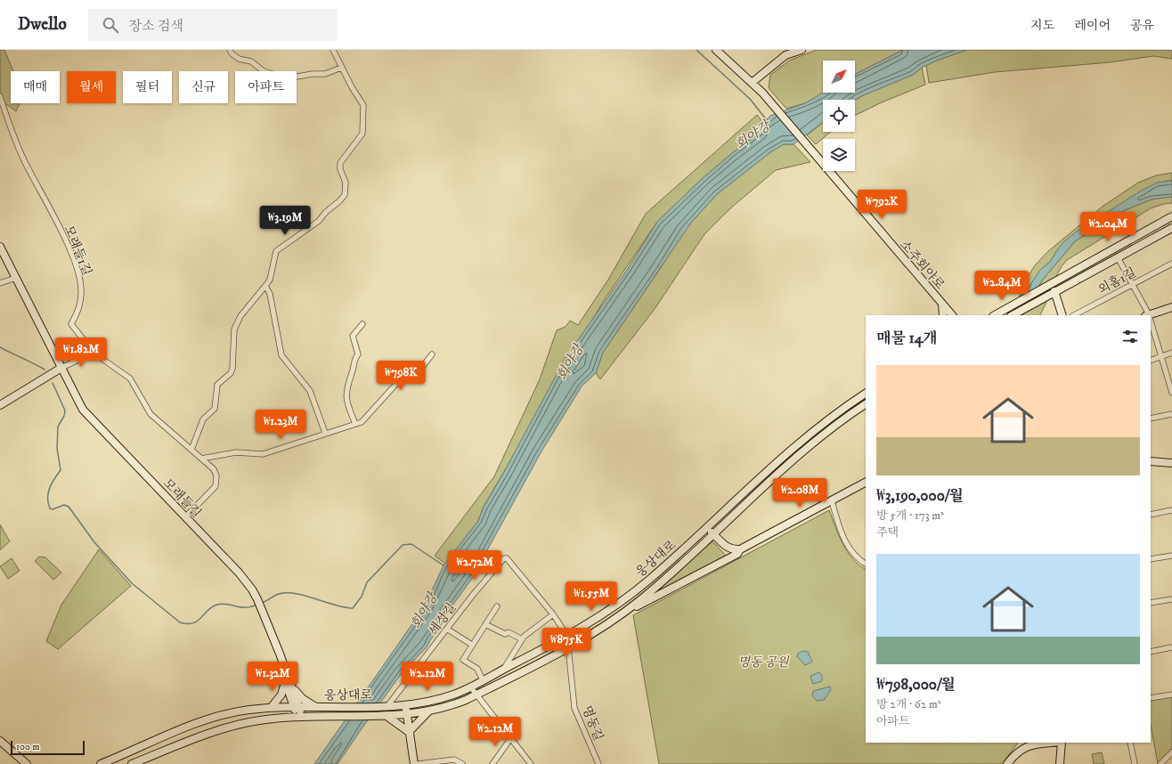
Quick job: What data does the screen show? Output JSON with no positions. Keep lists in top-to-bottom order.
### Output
{
  "streets": {
    "main road": ["소주회야로", "모래들길", "웅상대로"],
    "street": [
      "모래들1길",
      "외홈1길",
      "세정길",
      "명동길"
    ]
  },
  "crossings": [
    ["모래들1길", "모래들길"],
    ["모래들길", "웅상대로"],
    ["웅상대로", "세정길"],
    ["웅상대로", "명동길"]
  ],
  "water": ["회야강"],
  "parks": ["명동 공원"],
  "scale_bar": "100 m",
  "north": "top right",
  "page": {
    "header": "Dwello",
    "search": "장소 검색",
    "nav": ["지도", "레이어", "공유"],
    "chip": [
      "매매",
      "월세",
      "필터",
      "신규",
      "아파트"
    ],
    "price": [
      "₩792K",
      "₩3.19M",
      "₩2.04M",
      "₩2.84M",
      "₩1.82M",
      "₩798K",
      "₩1.23M",
      "₩2.08M",
      "₩2.72M",
      "₩1.55M",
      "₩875K",
      "₩1.32M",
      "₩2.12M",
      "₩2.12M"
    ],
    "heading": "매물 14개",
    "list": [
      {
        "name": "₩3,190,000/월",
        "note": "방 5개 · 173 m² · 주택"
      },
      {
        "name": "₩798,000/월",
        "note": "방 2개 · 62 m² · 아파트"
      }
    ],
    "scale": "100 m"
  }
}
